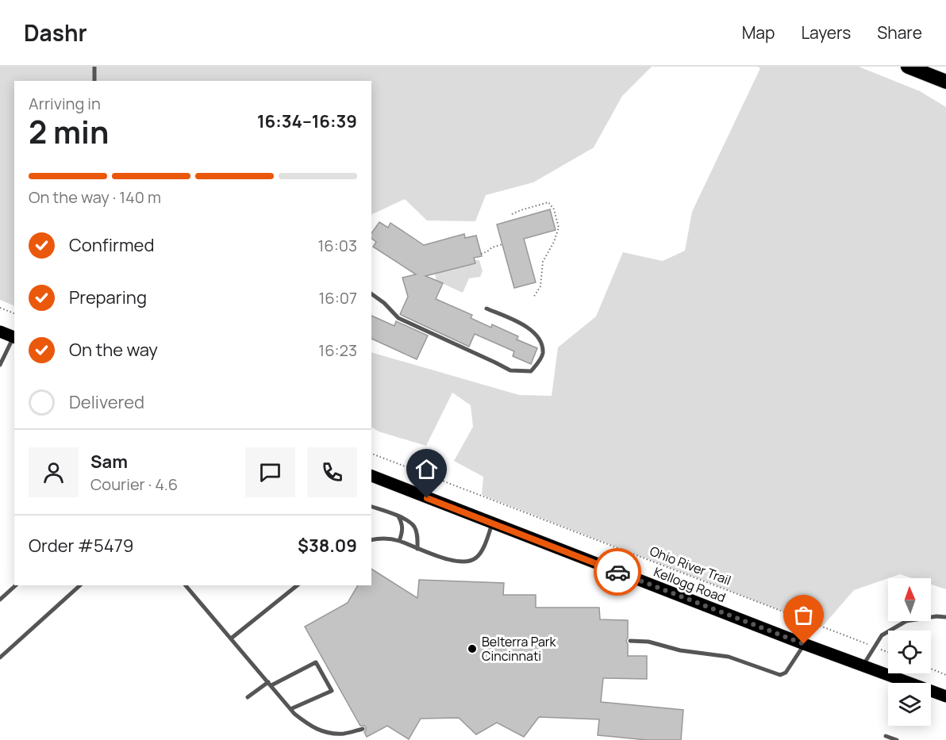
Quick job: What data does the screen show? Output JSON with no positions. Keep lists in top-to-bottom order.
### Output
{
  "streets": {
    "main road": ["Kellogg Road"],
    "path": ["Ohio River Trail"]
  },
  "places": ["Belterra Park Cincinnati"],
  "north": "top",
  "page": {
    "header": "Dashr",
    "nav": ["Map", "Layers", "Share"],
    "heading": ["2 min", "Arriving in", "16:34–16:39"],
    "panel": [
      "Sam",
      "Courier · 4.6",
      "Order #5479",
      "$38.09"
    ],
    "bar": "On the way · 140 m",
    "list": [
      ["Confirmed", "16:03"],
      ["Preparing", "16:07"],
      ["On the way", "16:23"],
      "Delivered"
    ]
  }
}
